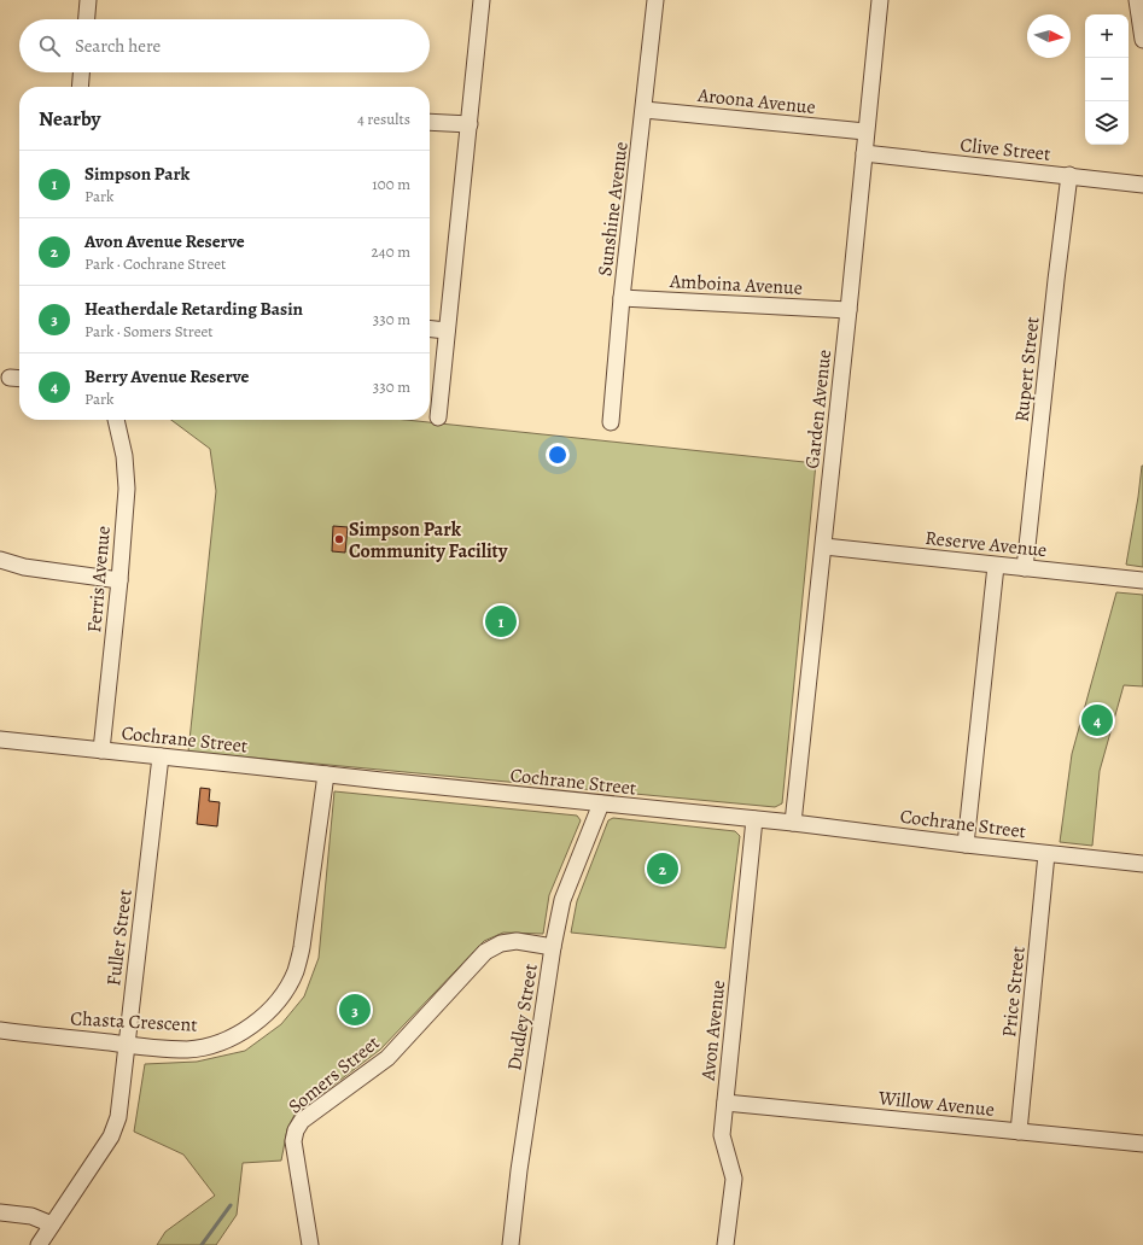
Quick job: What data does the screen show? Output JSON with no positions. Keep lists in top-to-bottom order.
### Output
{
  "streets": {
    "street": [
      "Aroona Avenue",
      "Clive Street",
      "Sunshine Avenue",
      "Amboina Avenue",
      "Rupert Street",
      "Garden Avenue",
      "Reserve Avenue",
      "Ferris Avenue",
      "Cochrane Street",
      "Fuller Street",
      "Price Street",
      "Dudley Street",
      "Chasta Crescent",
      "Avon Avenue",
      "Somers Street",
      "Willow Avenue"
    ]
  },
  "crossings": [
    ["Aroona Avenue", "Sunshine Avenue"],
    ["Aroona Avenue", "Garden Avenue"],
    ["Clive Street", "Rupert Street"],
    ["Clive Street", "Garden Avenue"],
    ["Sunshine Avenue", "Amboina Avenue"],
    ["Amboina Avenue", "Garden Avenue"],
    ["Rupert Street", "Reserve Avenue"],
    ["Garden Avenue", "Reserve Avenue"],
    ["Garden Avenue", "Cochrane Street"],
    ["Ferris Avenue", "Cochrane Street"],
    ["Cochrane Street", "Fuller Street"],
    ["Cochrane Street", "Price Street"],
    ["Cochrane Street", "Dudley Street"],
    ["Cochrane Street", "Chasta Crescent"],
    ["Cochrane Street", "Avon Avenue"],
    ["Fuller Street", "Chasta Crescent"],
    ["Price Street", "Willow Avenue"],
    ["Dudley Street", "Somers Street"],
    ["Avon Avenue", "Willow Avenue"]
  ],
  "places": ["Simpson Park Community Facility"],
  "north": "right",
  "page": {
    "map_buttons": ["+", "−"],
    "search": "Search here",
    "heading": ["Nearby", "4 results"],
    "list": [
      {
        "mark": "1",
        "name": "Simpson Park",
        "note": "Park",
        "value": "100 m"
      },
      {
        "mark": "2",
        "name": "Avon Avenue Reserve",
        "note": "Park · Cochrane Street",
        "value": "240 m"
      },
      {
        "mark": "3",
        "name": "Heatherdale Retarding Basin",
        "note": "Park · Somers Street",
        "value": "330 m"
      },
      {
        "mark": "4",
        "name": "Berry Avenue Reserve",
        "note": "Park",
        "value": "330 m"
      }
    ],
    "pins": [
      "1",
      "4",
      "2",
      "3"
    ]
  }
}
